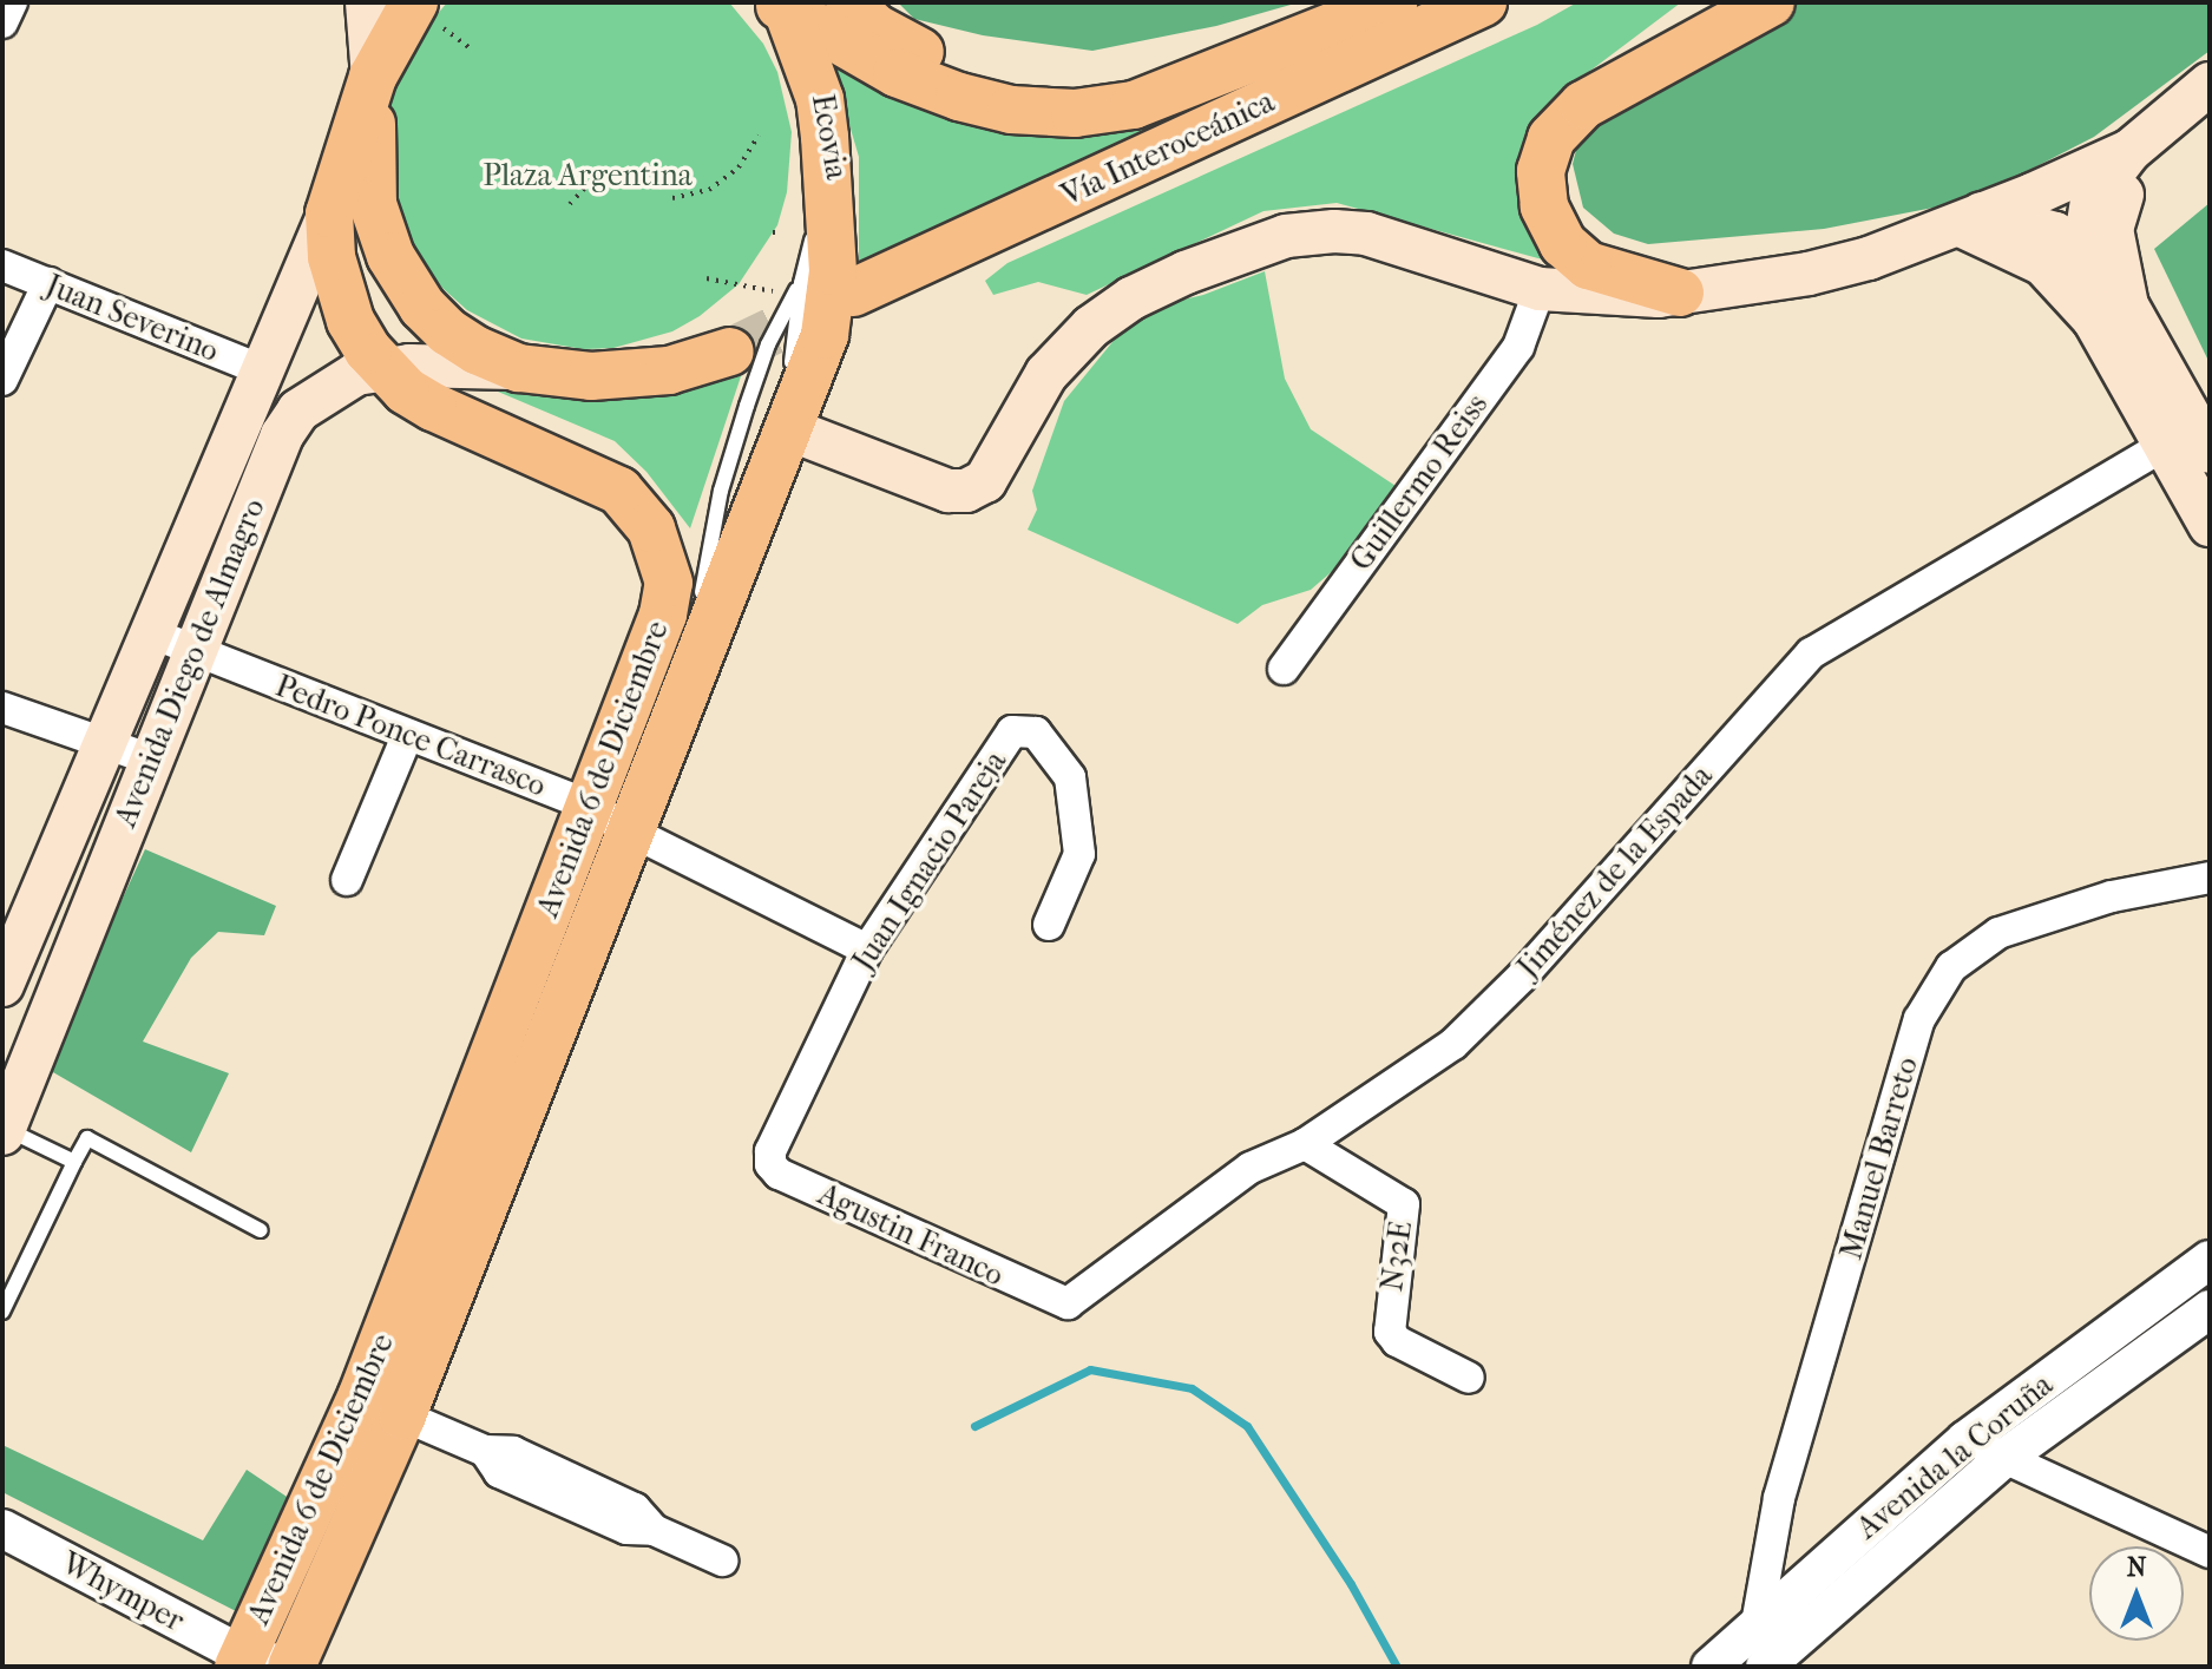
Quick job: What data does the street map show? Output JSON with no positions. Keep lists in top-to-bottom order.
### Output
{
  "streets": {
    "main road": ["Vía Interoceánica", "Avenida Diego de Almagro", "Avenida 6 de Diciembre"],
    "street": [
      "Juan Severino",
      "Guillermo Reiss",
      "Pedro Ponce Carrasco",
      "Juan Ignacio Pareja",
      "Jiménez de la Espada",
      "Manuel Barreto",
      "Agustin Franco",
      "N32E",
      "Avenida la Coruña",
      "Whymper"
    ],
    "lane": ["Ecovia"]
  },
  "crossings": [
    ["Vía Interoceánica", "Avenida 6 de Diciembre"],
    ["Juan Severino", "Avenida Diego de Almagro"],
    ["Avenida Diego de Almagro", "Pedro Ponce Carrasco"],
    ["Avenida Diego de Almagro", "Avenida 6 de Diciembre"],
    ["Pedro Ponce Carrasco", "Avenida 6 de Diciembre"],
    ["Pedro Ponce Carrasco", "Juan Ignacio Pareja"],
    ["Avenida 6 de Diciembre", "Whymper"],
    ["Juan Ignacio Pareja", "Agustin Franco"],
    ["Jiménez de la Espada", "Agustin Franco"],
    ["Jiménez de la Espada", "N32E"],
    ["Manuel Barreto", "Avenida la Coruña"]
  ],
  "parks": ["Plaza Argentina"],
  "north": "top"
}
